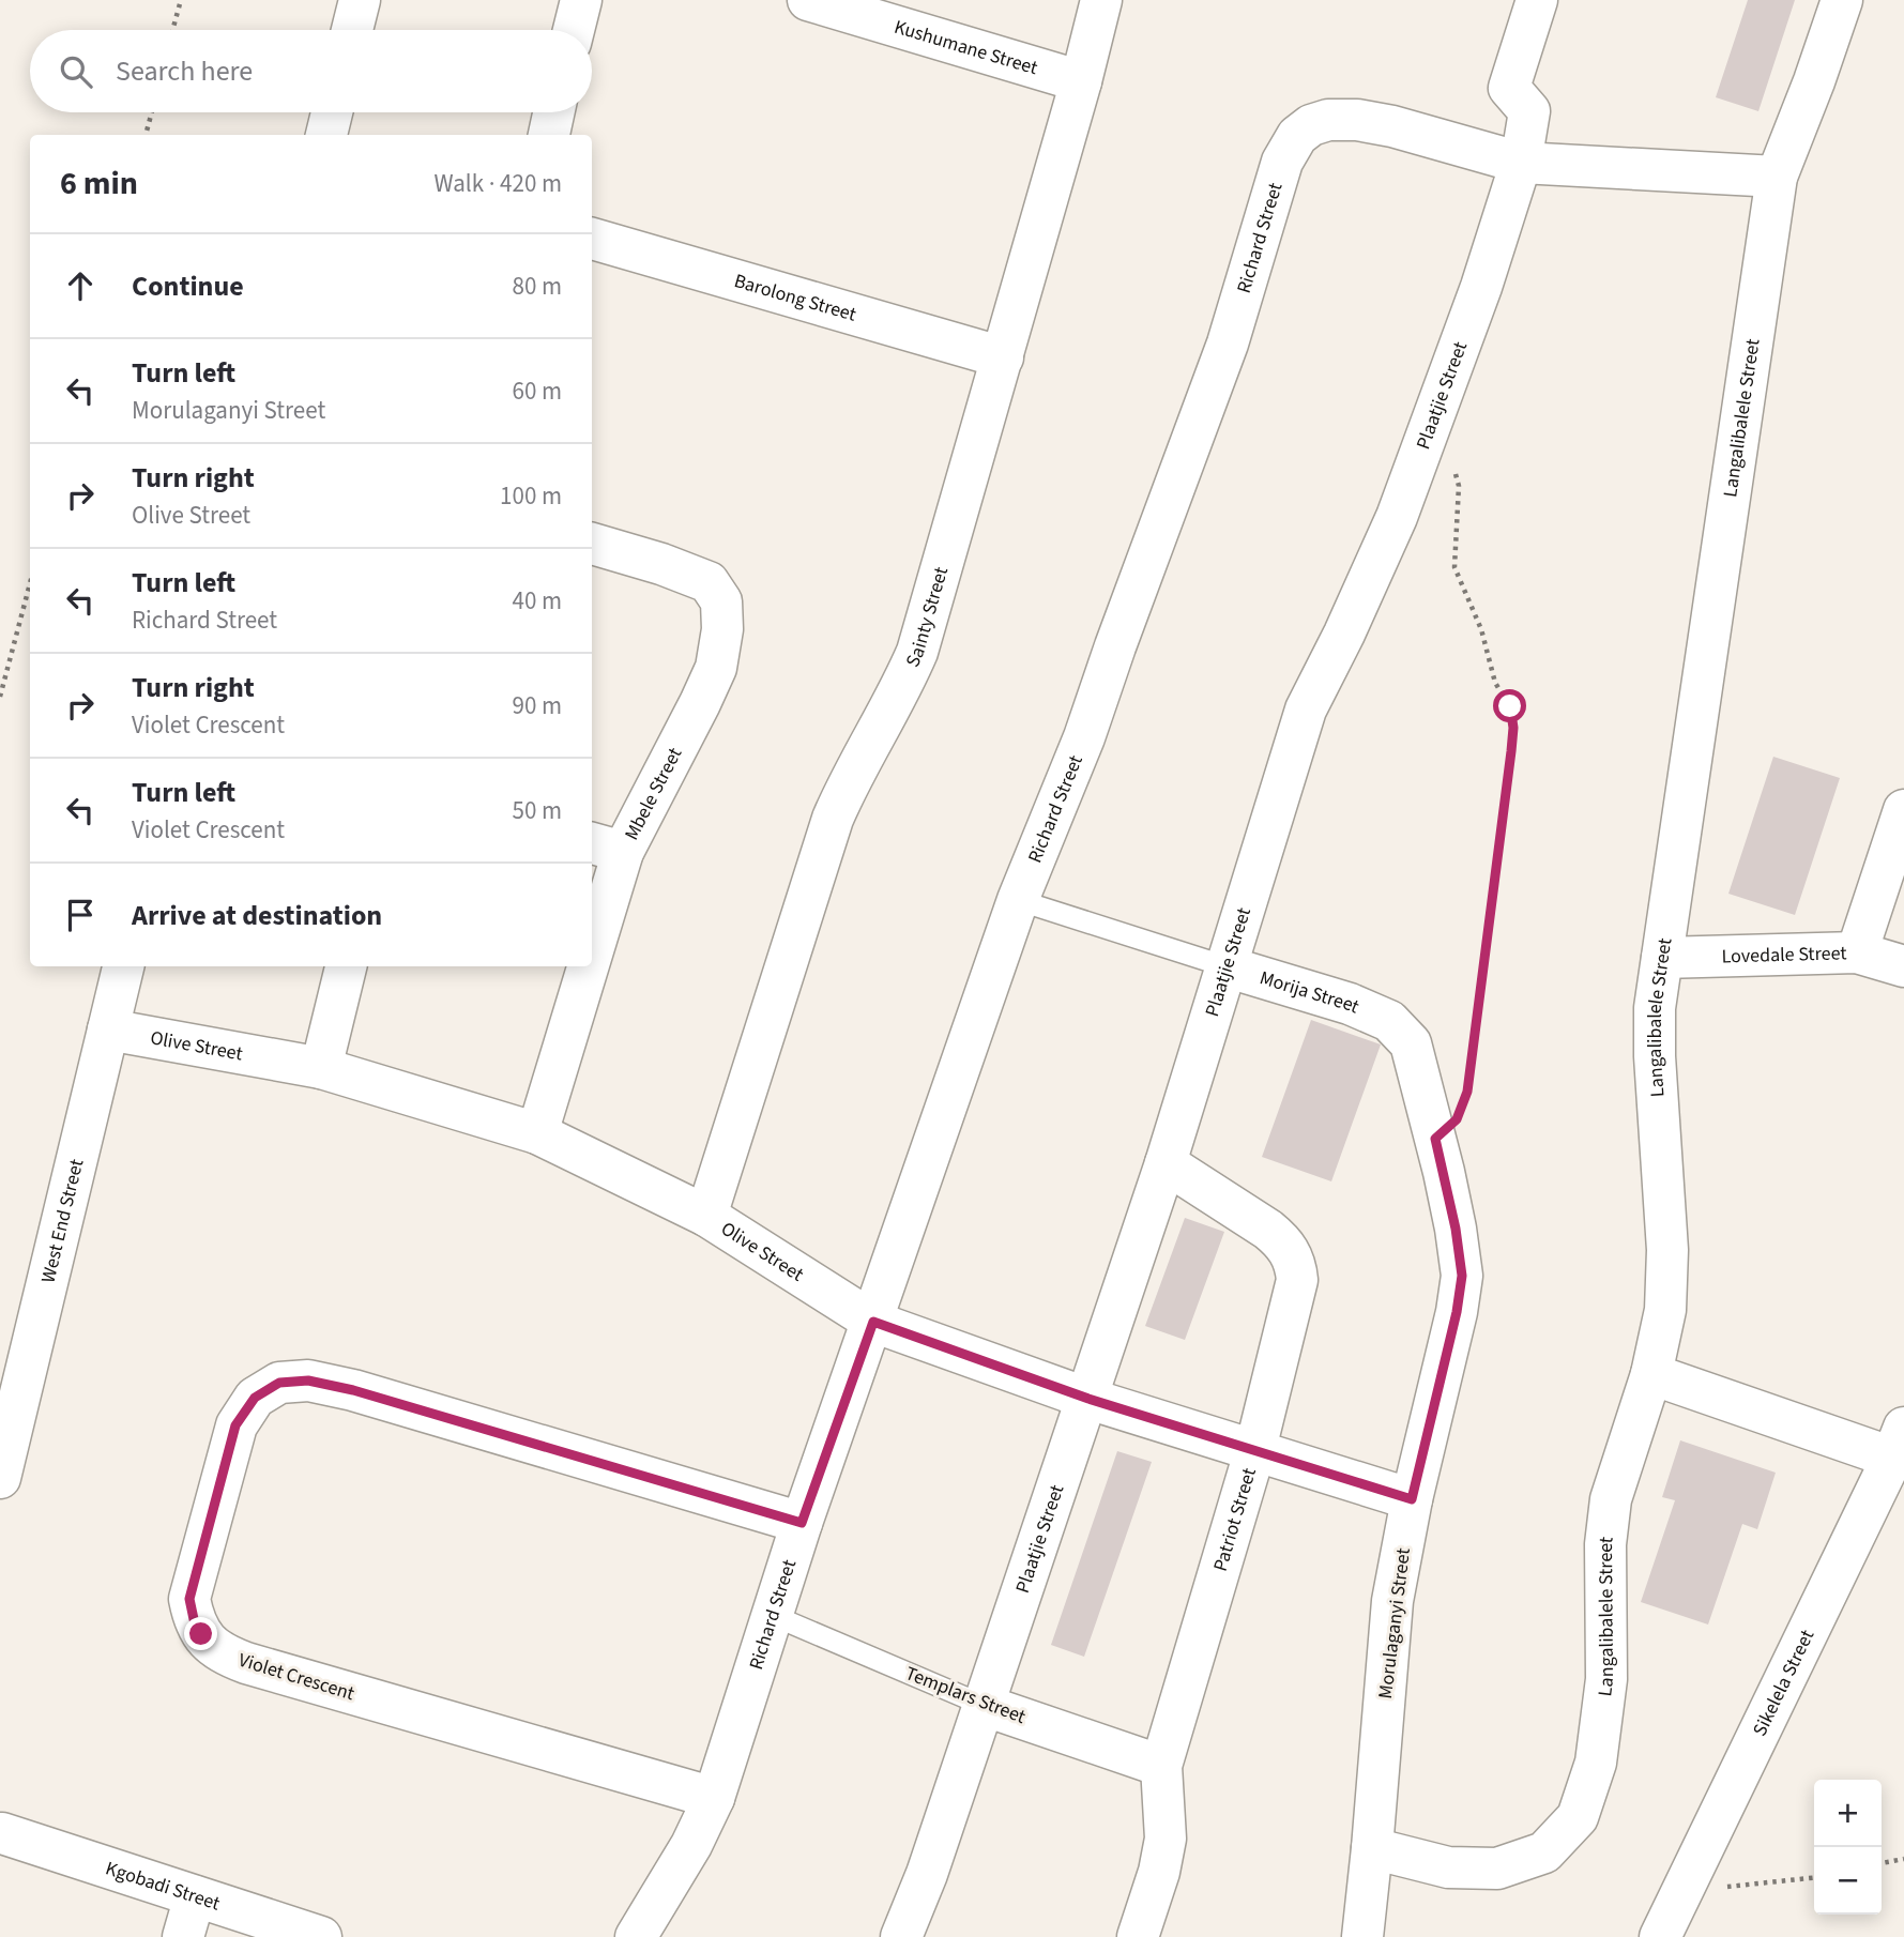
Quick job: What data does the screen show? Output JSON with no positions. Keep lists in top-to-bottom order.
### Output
{
  "streets": {
    "street": [
      "Kushumane Street",
      "Richard Street",
      "Barolong Street",
      "Plaatjie Street",
      "Langalibalele Street",
      "Sainty Street",
      "Mbele Street",
      "Lovedale Street",
      "Morija Street",
      "Olive Street",
      "West End Street",
      "Patriot Street",
      "Morulaganyi Street",
      "Violet Crescent",
      "Sikelela Street",
      "Templars Street",
      "Kgobadi Street"
    ]
  },
  "crossings": [
    ["Kushumane Street", "Sainty Street"],
    ["Richard Street", "Plaatjie Street"],
    ["Richard Street", "Langalibalele Street"],
    ["Richard Street", "Morija Street"],
    ["Richard Street", "Olive Street"],
    ["Richard Street", "Violet Crescent"],
    ["Richard Street", "Templars Street"],
    ["Barolong Street", "Sainty Street"],
    ["Plaatjie Street", "Morija Street"],
    ["Plaatjie Street", "Olive Street"],
    ["Plaatjie Street", "Patriot Street"],
    ["Plaatjie Street", "Templars Street"],
    ["Langalibalele Street", "Lovedale Street"],
    ["Langalibalele Street", "Morulaganyi Street"],
    ["Sainty Street", "Olive Street"],
    ["Mbele Street", "Olive Street"],
    ["Morija Street", "Morulaganyi Street"],
    ["Olive Street", "West End Street"],
    ["Olive Street", "Patriot Street"],
    ["Olive Street", "Morulaganyi Street"],
    ["Patriot Street", "Templars Street"]
  ],
  "page": {
    "search": "Search here",
    "heading": ["6 min", "Walk · 420 m"],
    "list": [
      ["Continue", "80 m"],
      ["Turn left", "Morulaganyi Street", "60 m"],
      ["Turn right", "Olive Street", "100 m"],
      ["Turn left", "Richard Street", "40 m"],
      ["Turn right", "Violet Crescent", "90 m"],
      ["Turn left", "Violet Crescent", "50 m"],
      "Arrive at destination"
    ],
    "map_buttons": ["+", "−"]
  }
}
